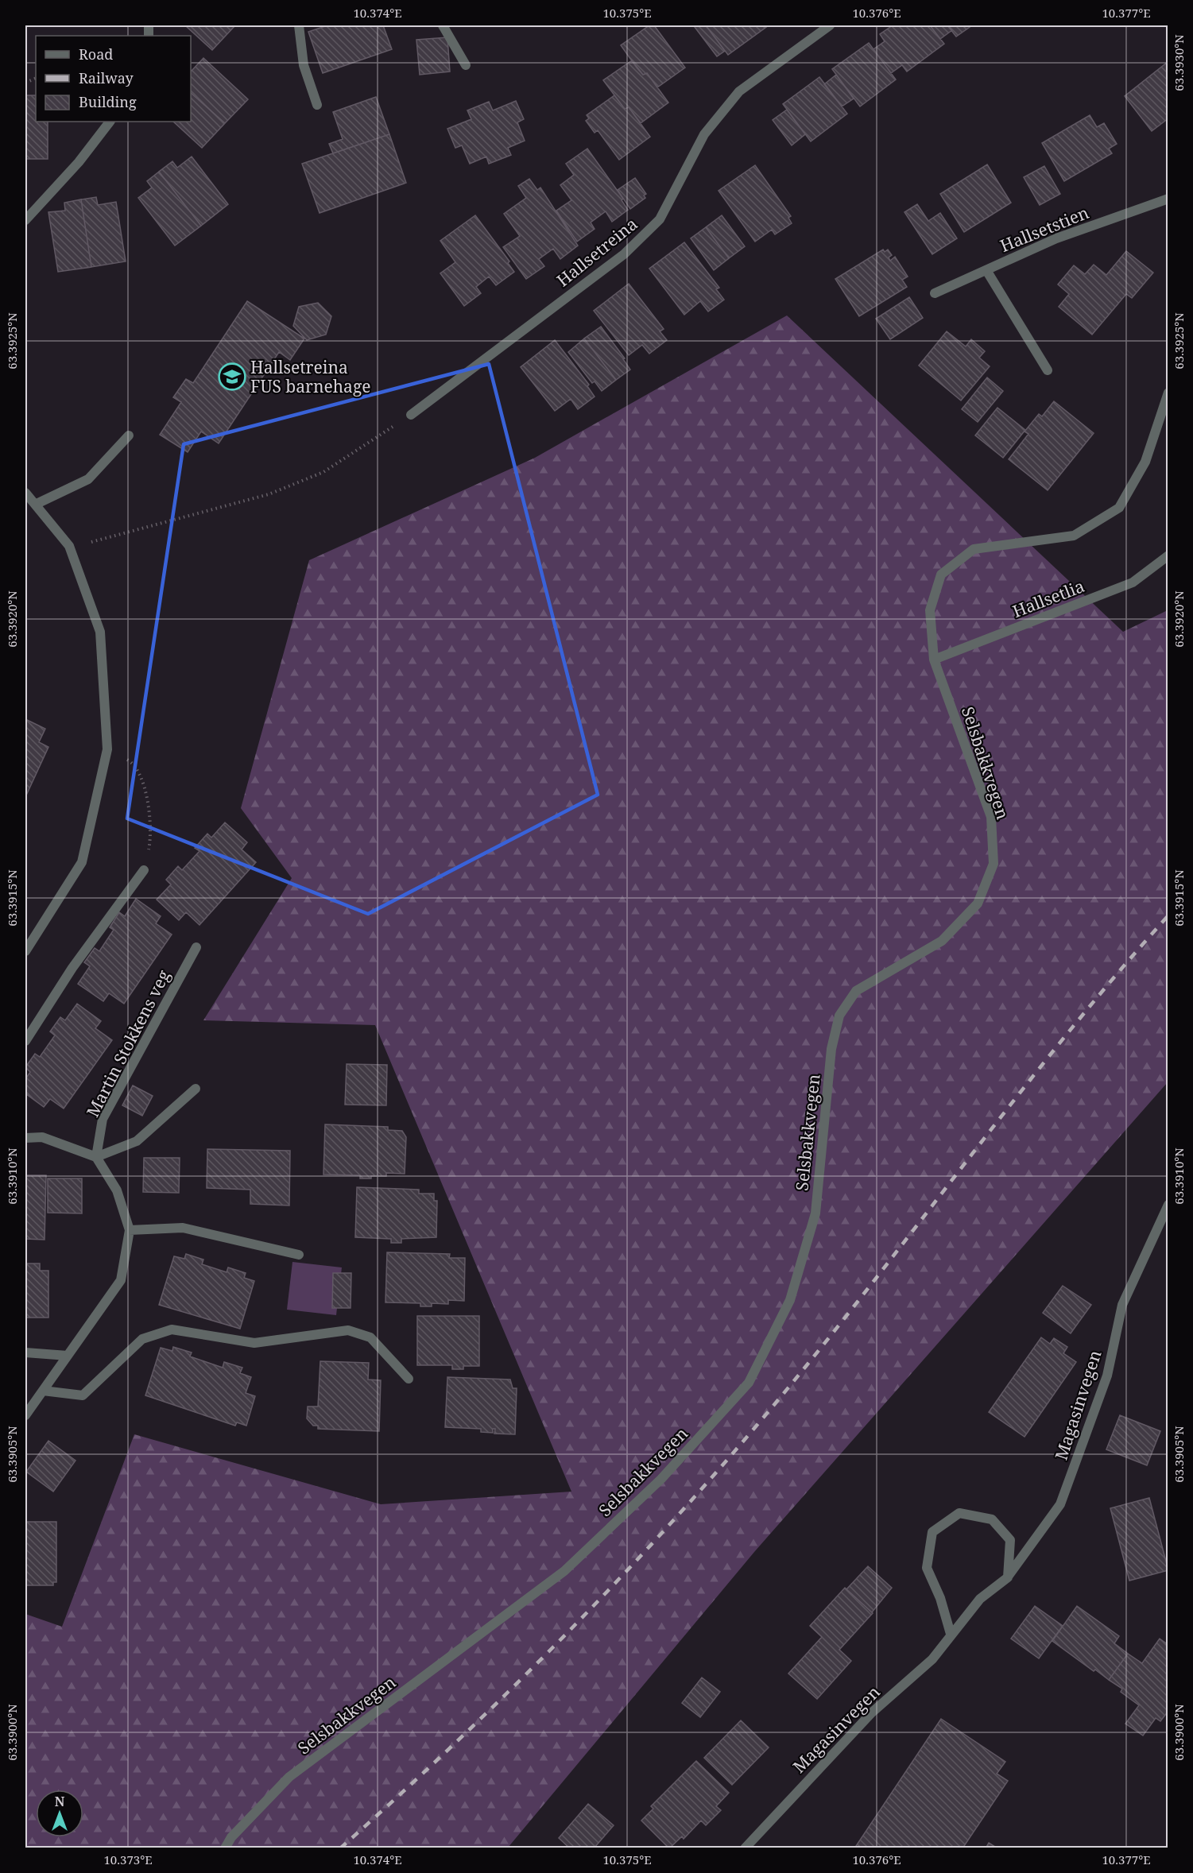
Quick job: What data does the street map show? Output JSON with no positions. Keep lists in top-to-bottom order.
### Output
{
  "streets": {
    "street": [
      "Hallsetstien",
      "Hallsetreina",
      "Hallsetlia",
      "Selsbakkvegen",
      "Martin Stokkens veg",
      "Magasinvegen"
    ]
  },
  "crossings": [
    ["Hallsetlia", "Selsbakkvegen"]
  ],
  "places": {
    "school or university": ["Hallsetreina FUS barnehage"]
  },
  "legend": ["Road", "Railway", "Building"],
  "north": "top",
  "coordinates": [
    "10.374°E",
    "10.375°E",
    "10.376°E",
    "10.377°E",
    "63.3930°N",
    "63.3925°N",
    "63.3920°N",
    "63.3915°N",
    "63.3910°N",
    "63.3905°N",
    "63.3900°N",
    "10.373°E"
  ]
}
